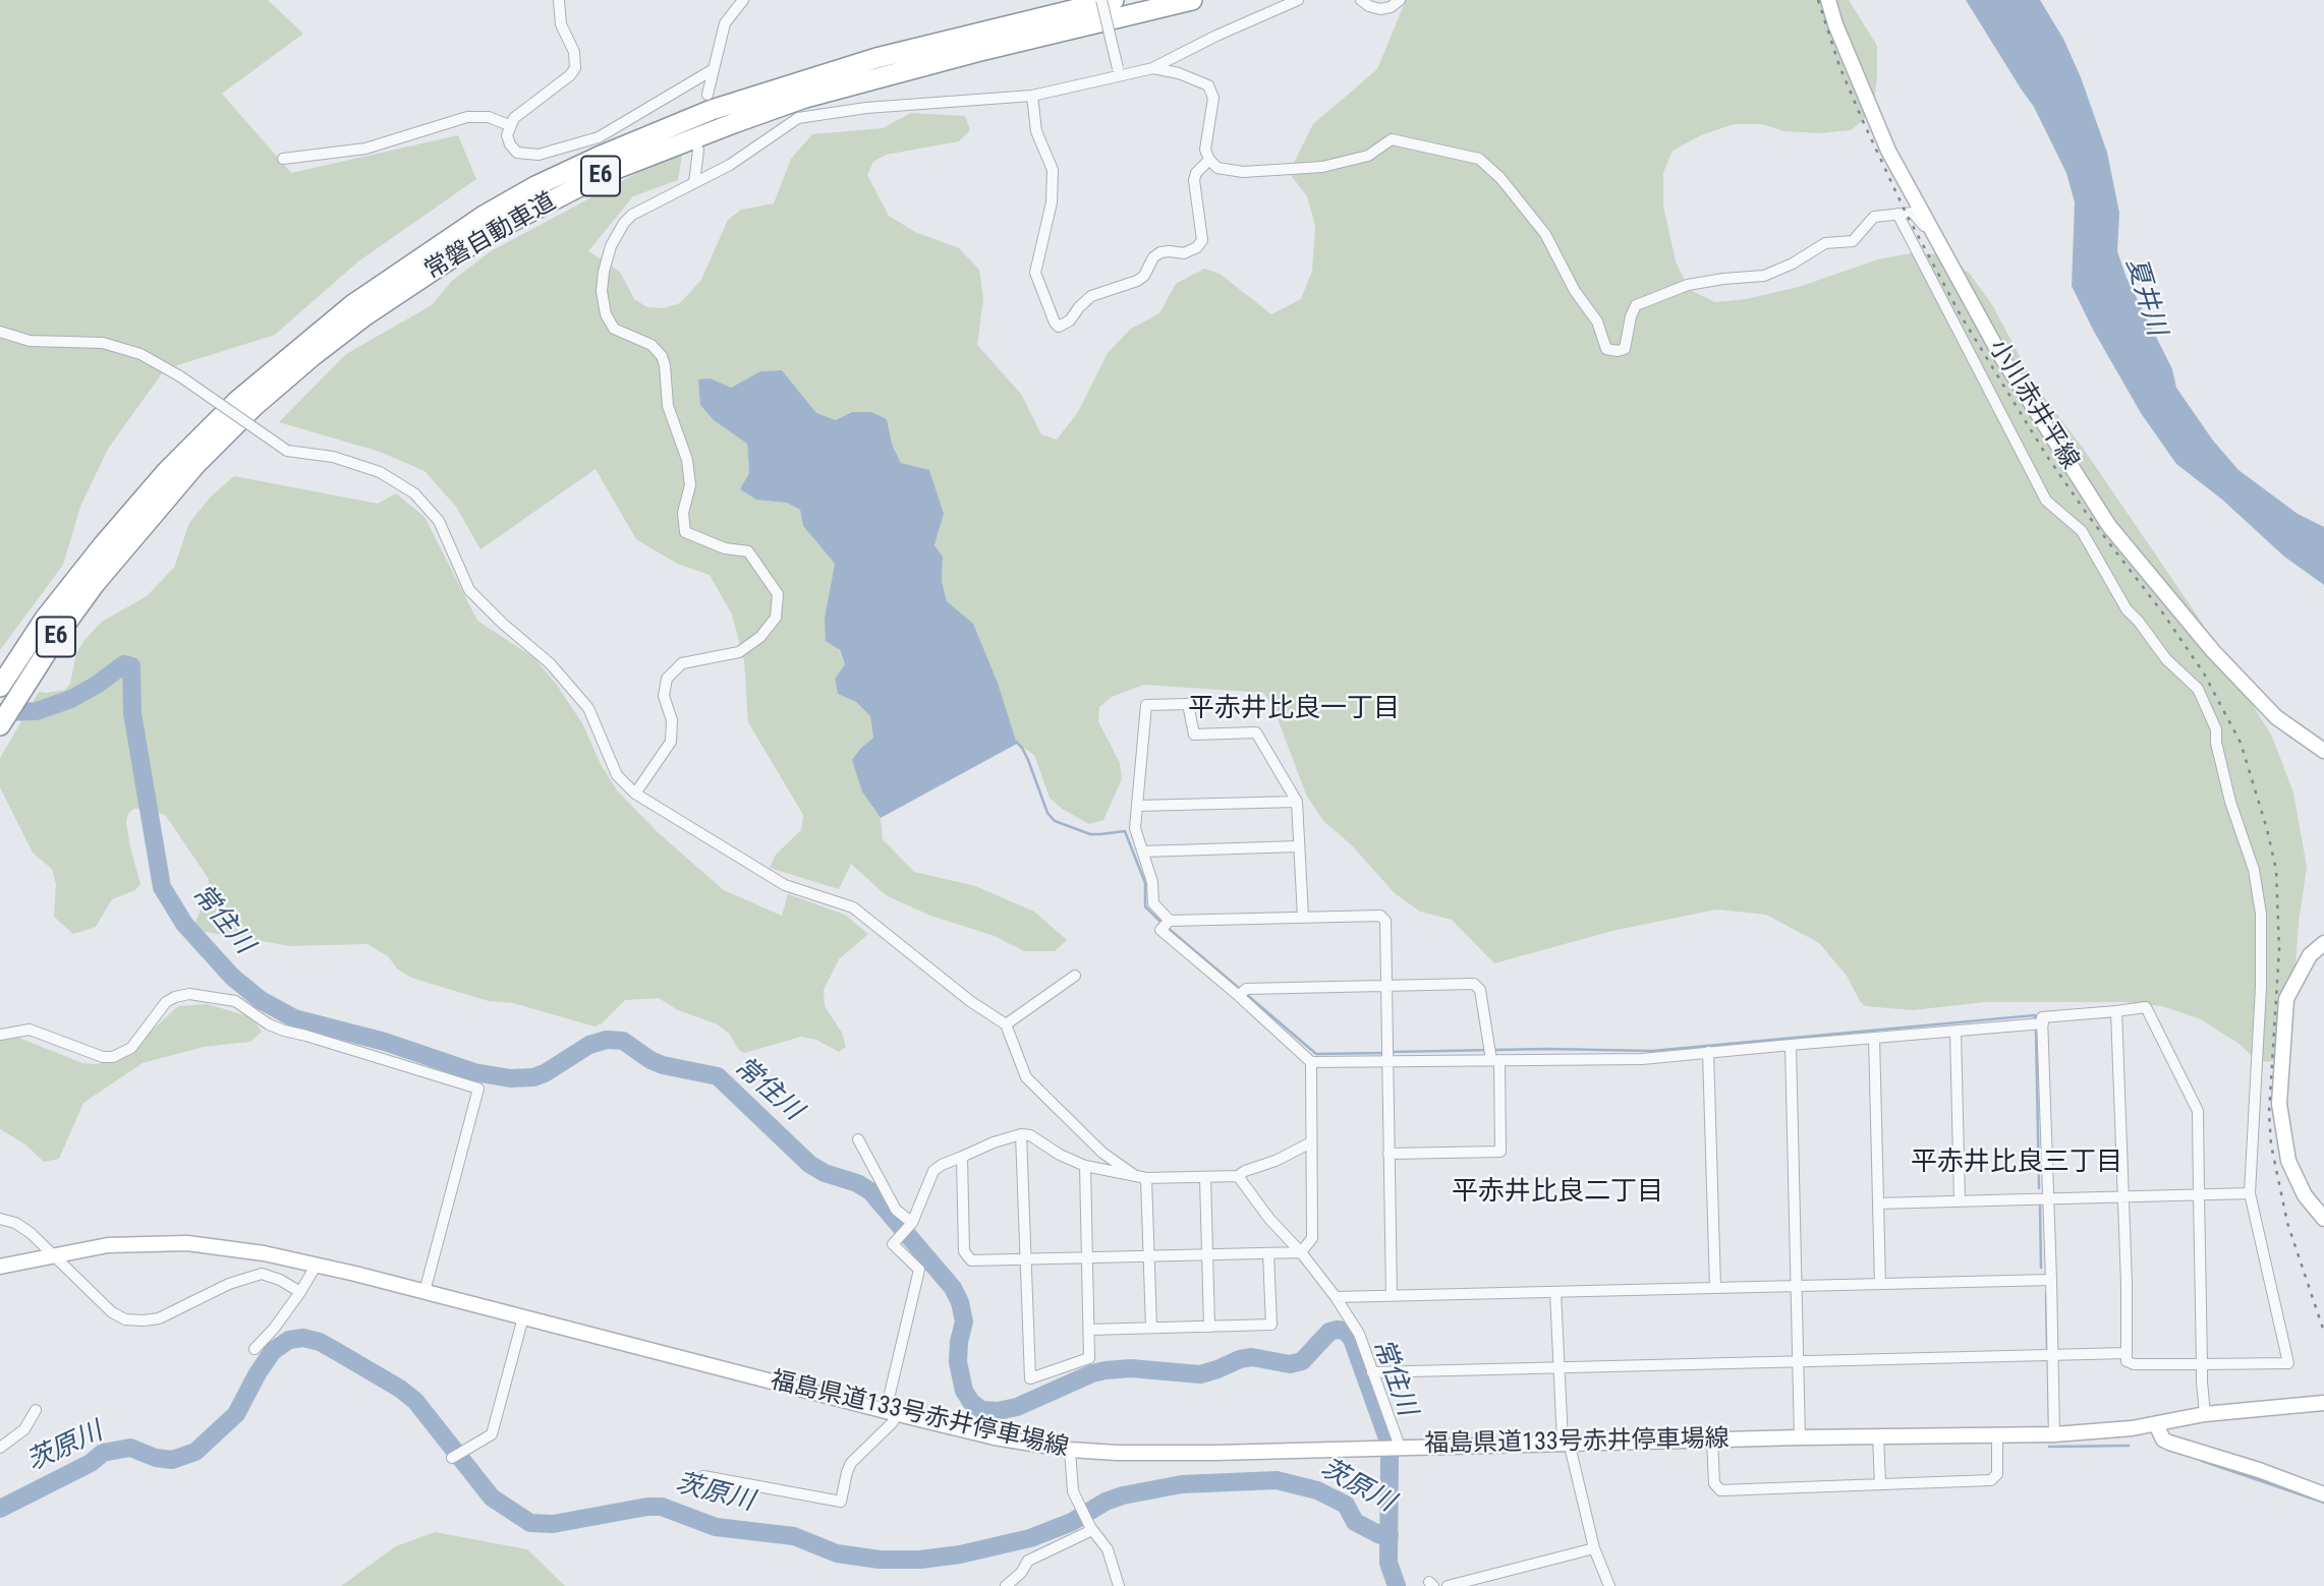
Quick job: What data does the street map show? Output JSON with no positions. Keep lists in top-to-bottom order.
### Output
{
  "streets": {
    "highway": ["E6", "常磐自動車道"],
    "main road": ["小川赤井平線", "福島県道133号赤井停車場線"]
  },
  "districts": ["平赤井比良一丁目", "平赤井比良三丁目", "平赤井比良二丁目"],
  "water": ["夏井川", "常住川", "茨原川"]
}
